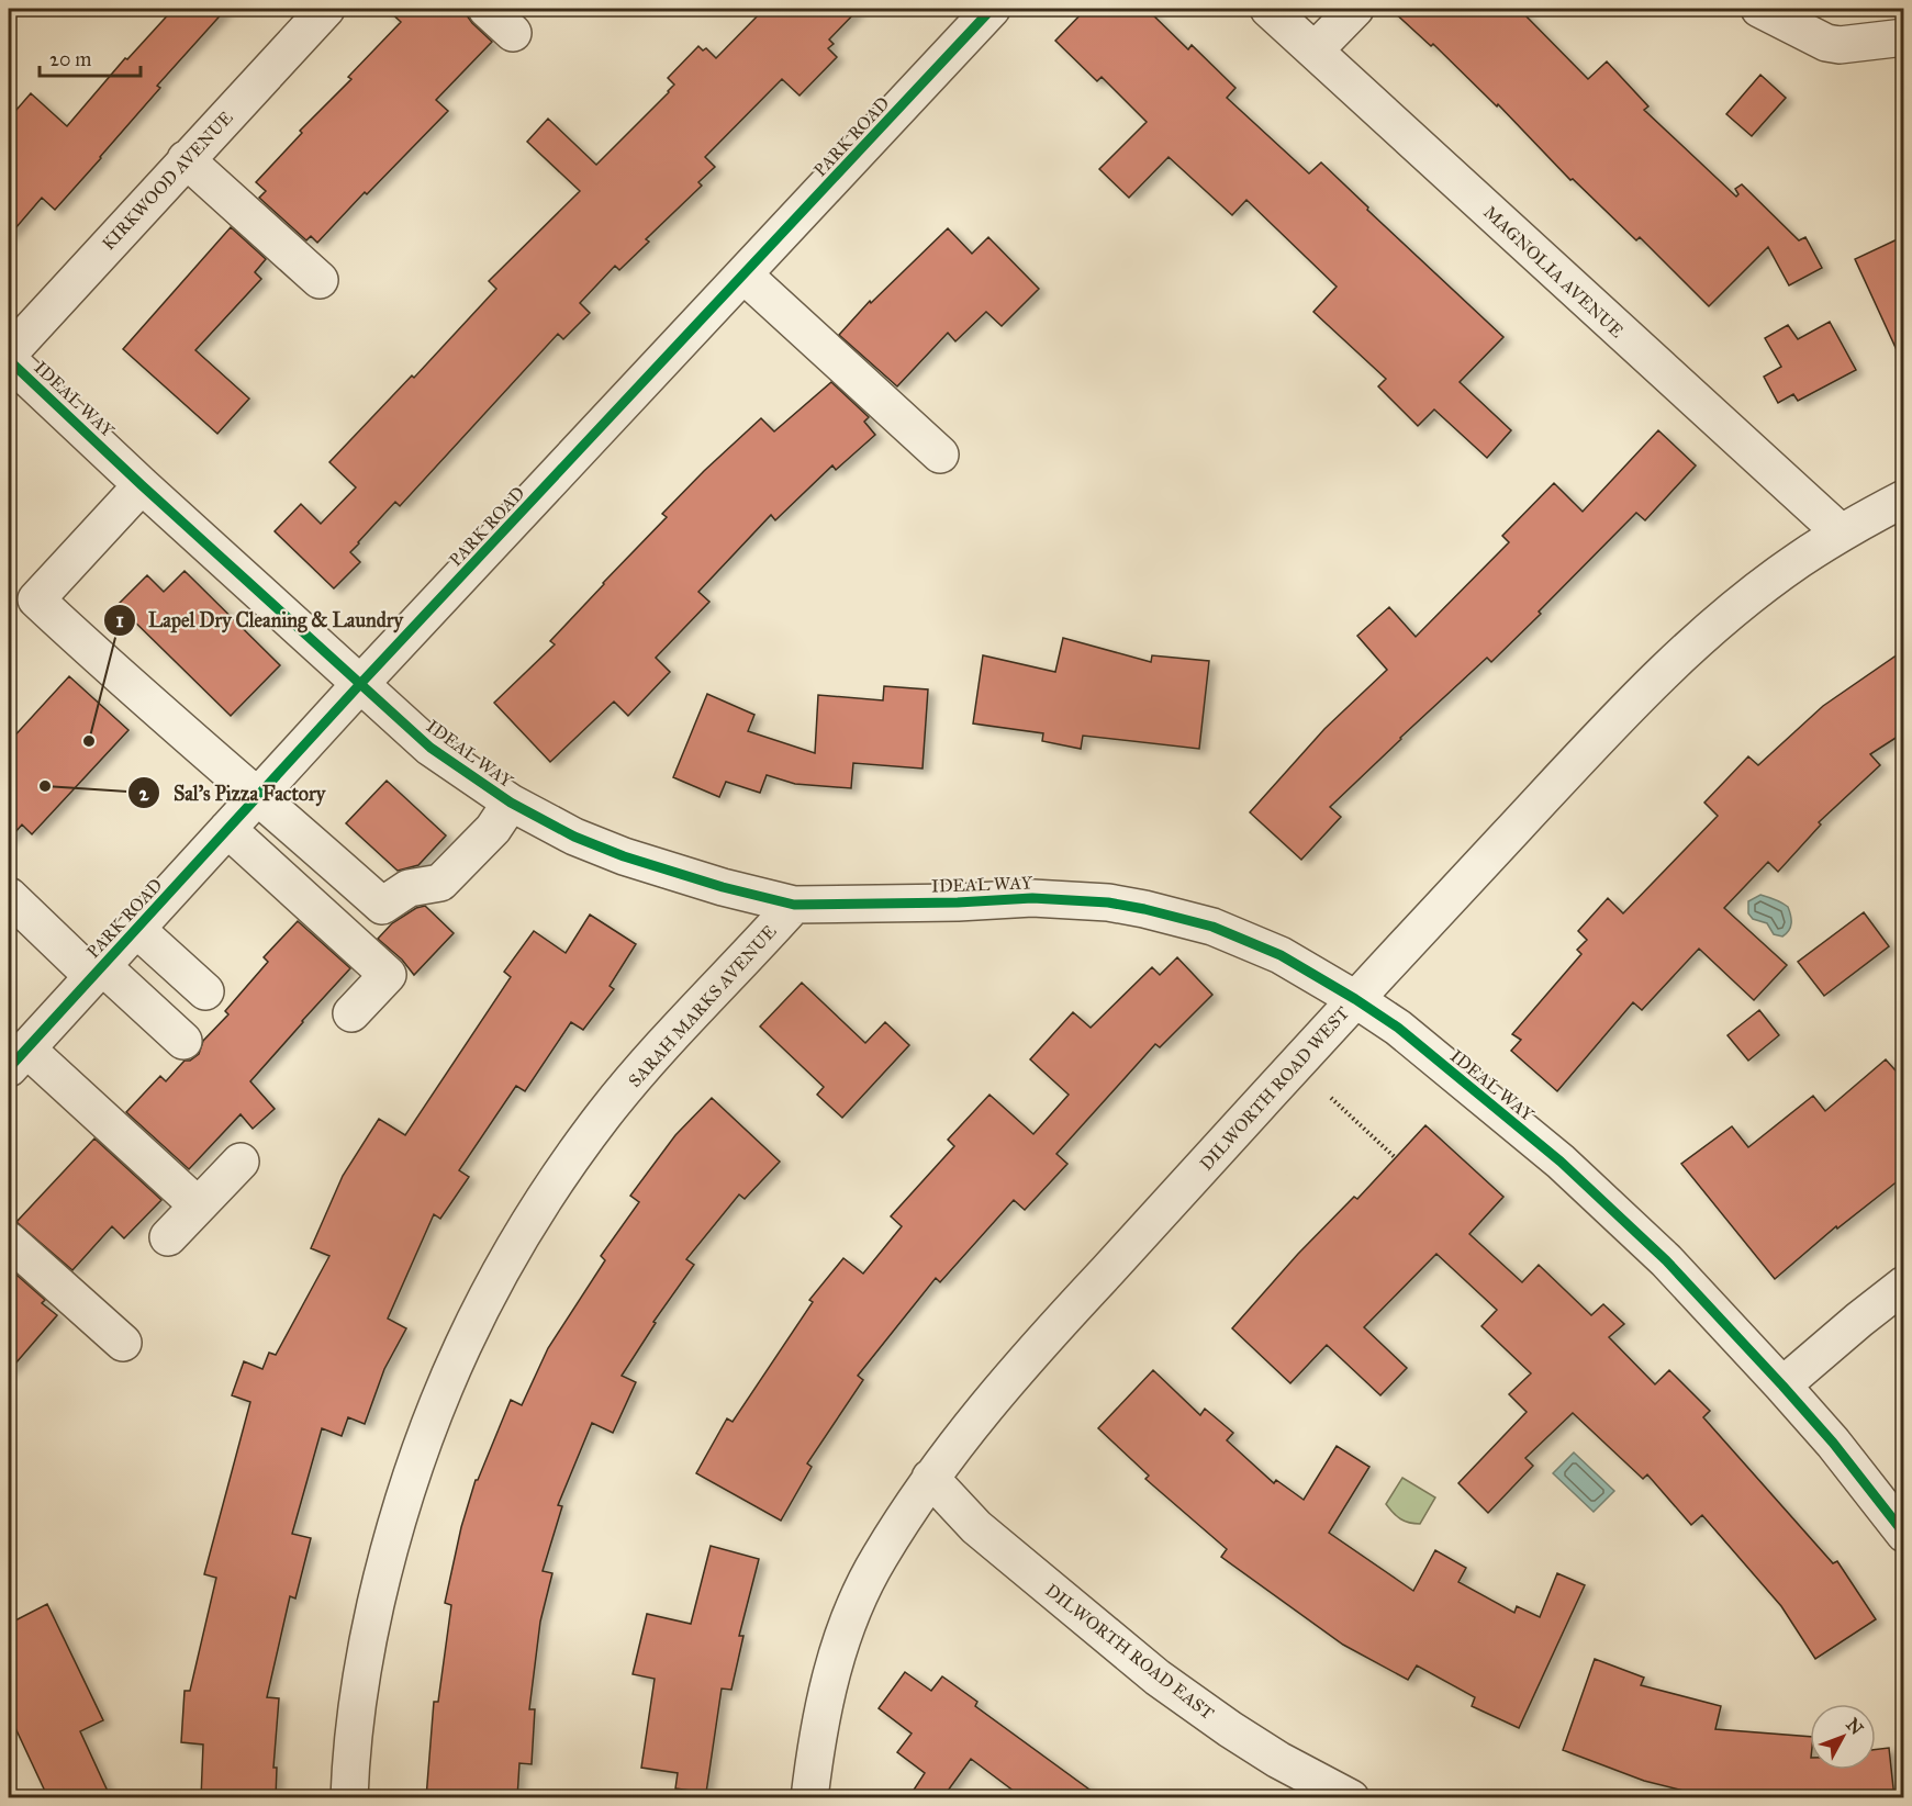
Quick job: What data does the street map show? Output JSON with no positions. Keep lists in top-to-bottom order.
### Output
{
  "streets": {
    "street": [
      "PARK ROAD",
      "KIRKWOOD AVENUE",
      "MAGNOLIA AVENUE",
      "IDEAL WAY",
      "SARAH MARKS AVENUE",
      "DILWORTH ROAD WEST",
      "DILWORTH ROAD EAST"
    ]
  },
  "crossings": [
    ["PARK ROAD", "IDEAL WAY"],
    ["MAGNOLIA AVENUE", "DILWORTH ROAD WEST"],
    ["IDEAL WAY", "SARAH MARKS AVENUE"],
    ["IDEAL WAY", "DILWORTH ROAD WEST"],
    ["DILWORTH ROAD WEST", "DILWORTH ROAD EAST"]
  ],
  "places": ["Lapel Dry Cleaning & Laundry", "Sal's Pizza Factory"],
  "scale_bar": "20 m",
  "north": "top right"
}
